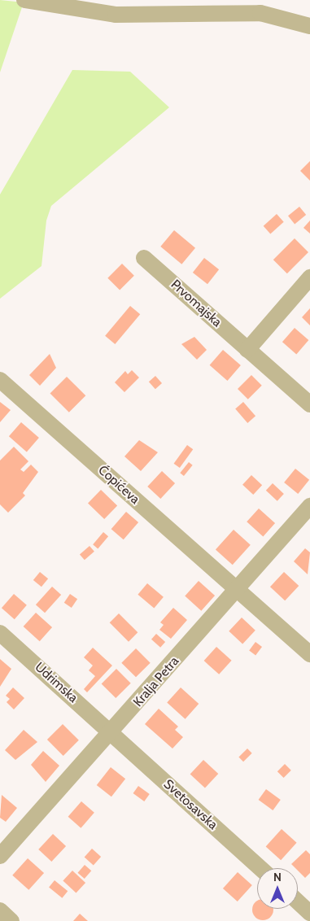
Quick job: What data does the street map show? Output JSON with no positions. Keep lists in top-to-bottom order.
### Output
{
  "streets": {
    "street": [
      "Prvomajska",
      "Ćopićeva",
      "Kralja Petra",
      "Udrimska",
      "Svetosavska"
    ]
  },
  "crossings": [
    ["Ćopićeva", "Kralja Petra"],
    ["Kralja Petra", "Udrimska"],
    ["Kralja Petra", "Svetosavska"],
    ["Udrimska", "Svetosavska"]
  ],
  "north": "top"
}
